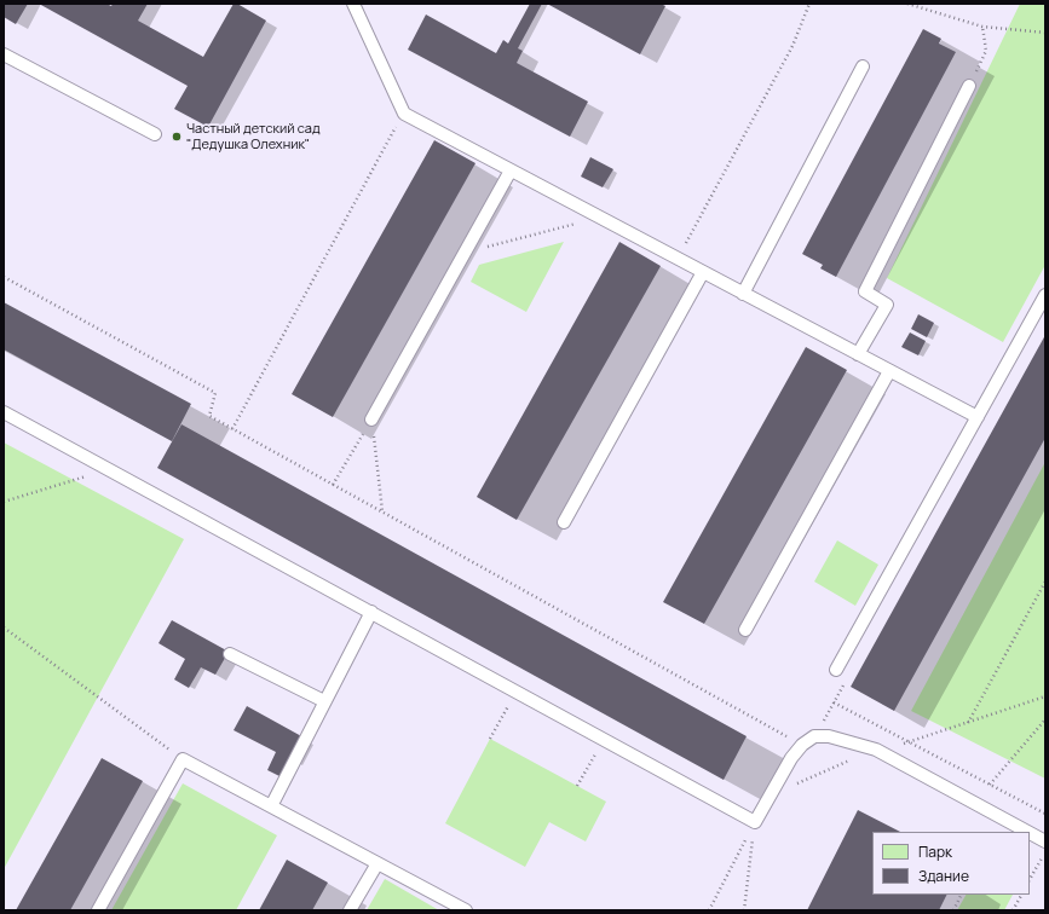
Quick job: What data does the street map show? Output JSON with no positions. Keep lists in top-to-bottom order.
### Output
{
  "places": ["Частный детский сад \"Дедушка Олехник\""],
  "legend": ["Парк", "Здание"]
}
